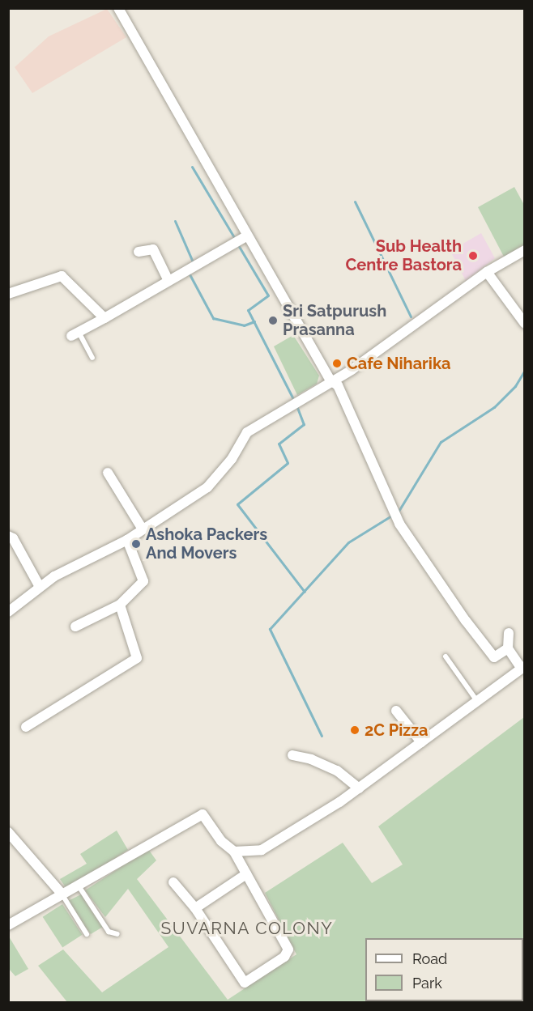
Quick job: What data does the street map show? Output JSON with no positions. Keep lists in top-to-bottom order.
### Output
{
  "districts": ["SUVARNA COLONY"],
  "places": [
    "Sub Health Centre Bastora",
    "Sri Satpurush Prasanna",
    "Cafe Niharika",
    "Ashoka Packers And Movers",
    "2C Pizza"
  ],
  "legend": ["Road", "Park"]
}
